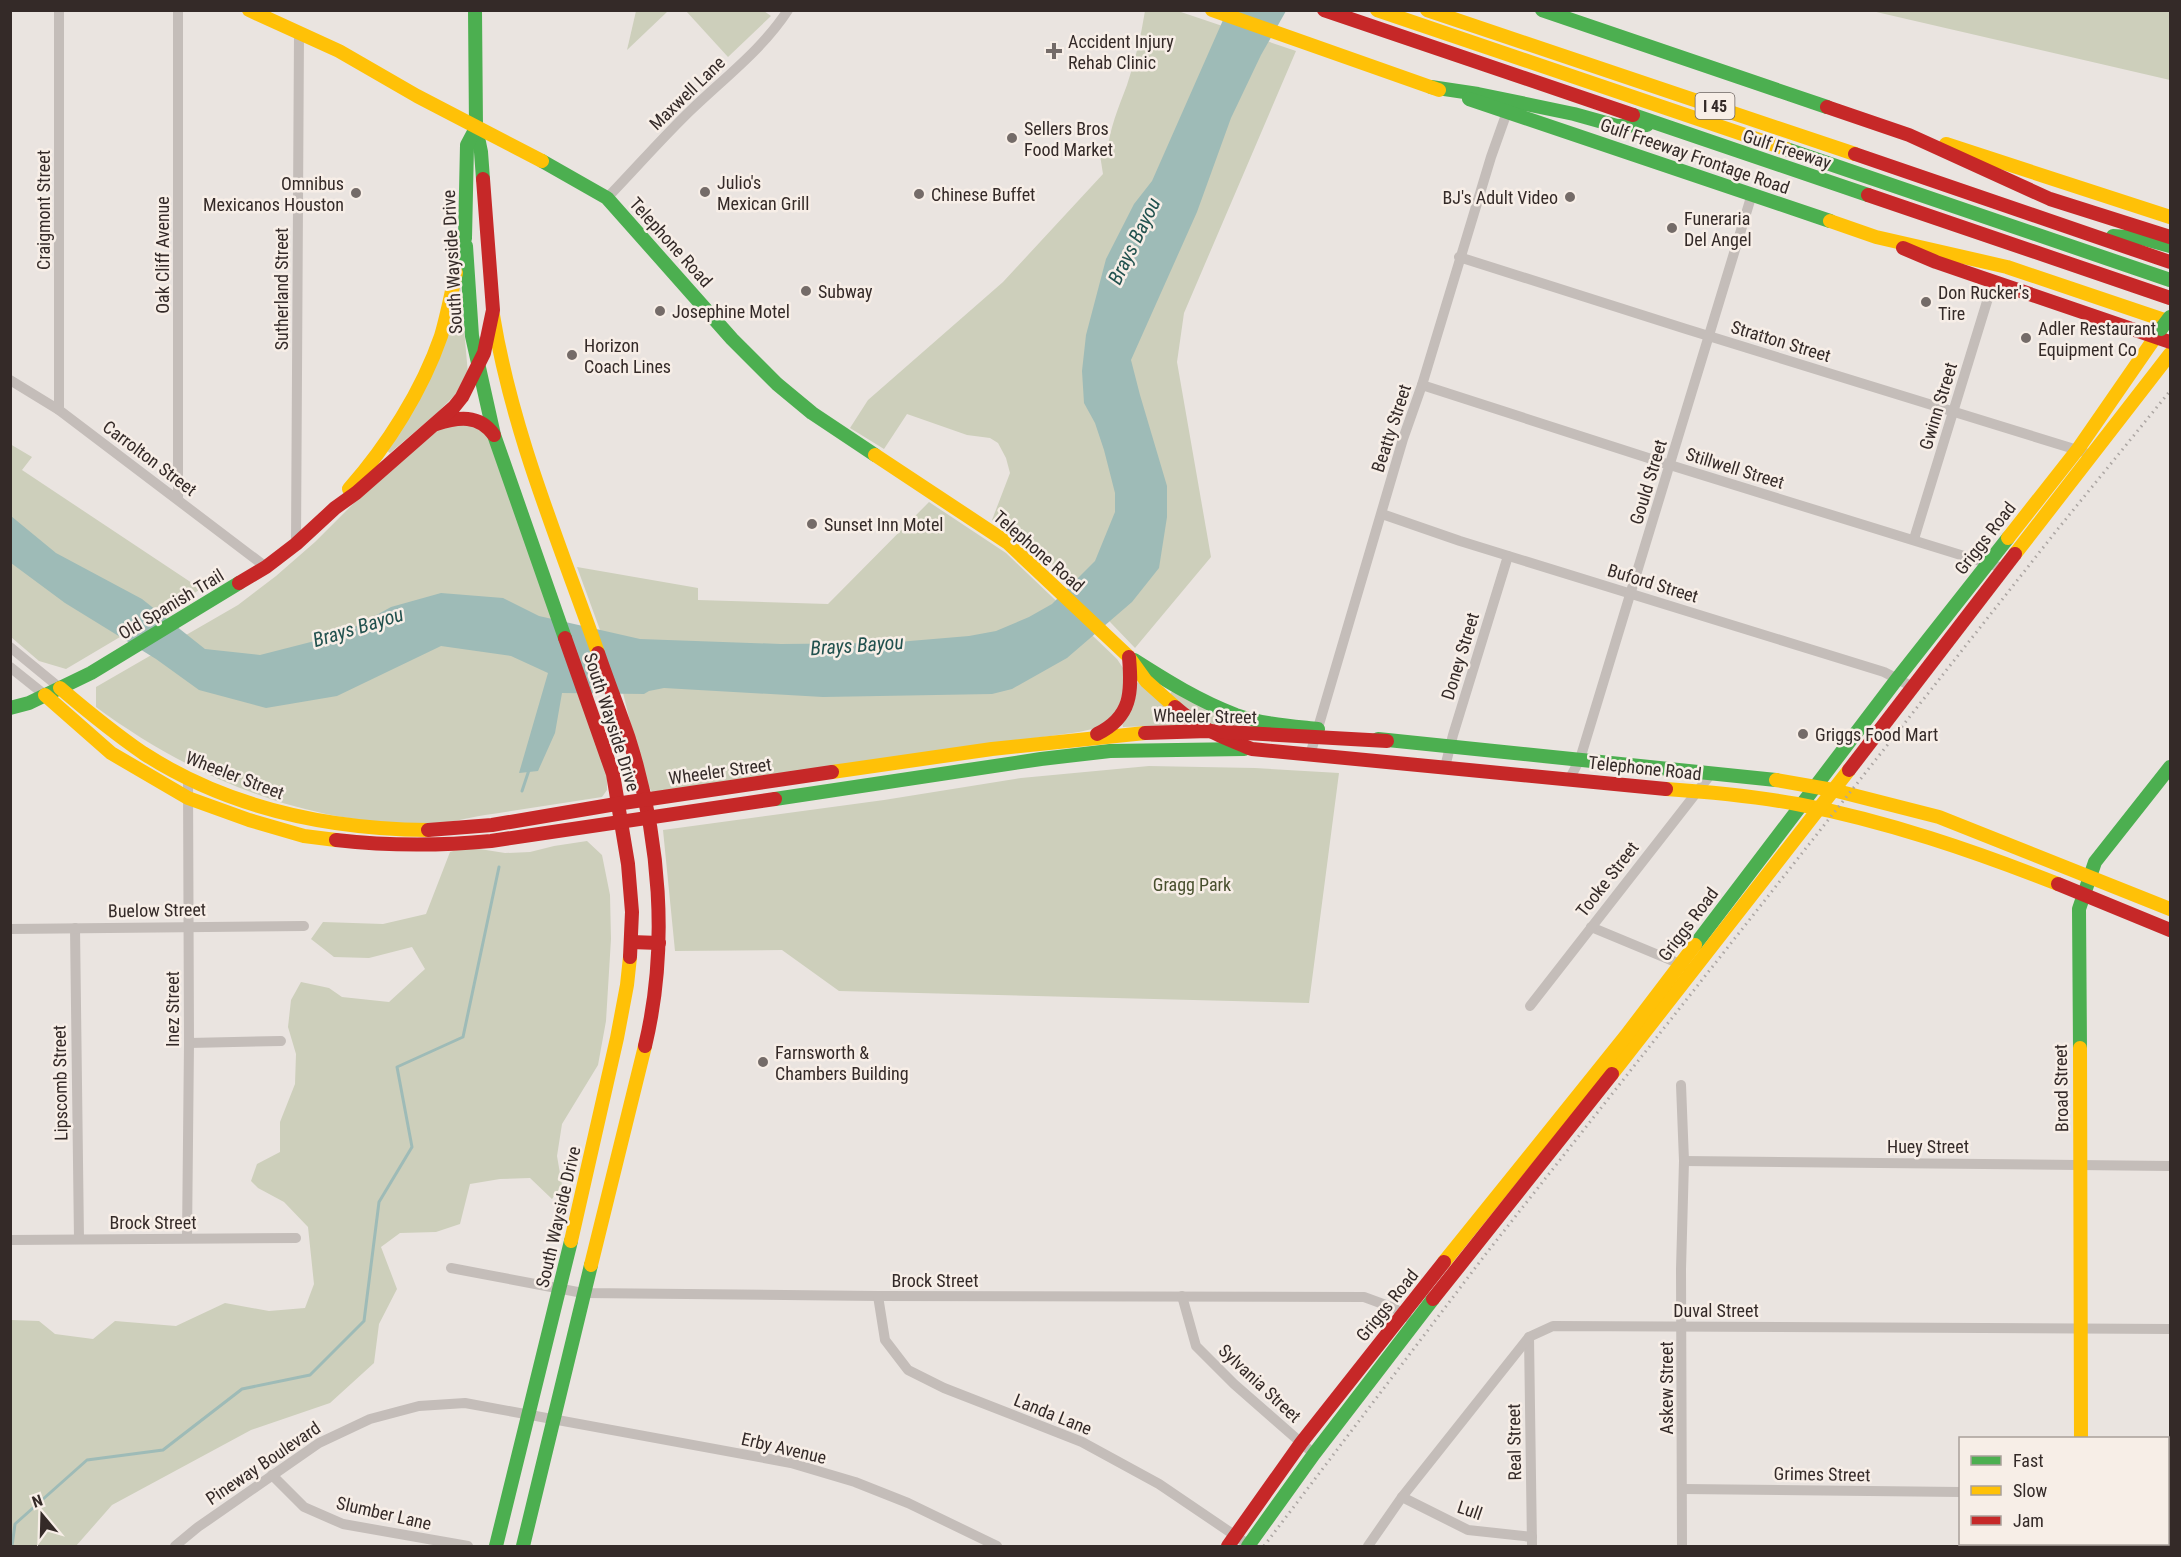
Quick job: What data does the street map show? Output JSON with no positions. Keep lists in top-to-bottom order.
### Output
{
  "streets": {
    "main road": [
      "I 45",
      "Gulf Freeway",
      "Gulf Freeway Frontage Road",
      "Telephone Road",
      "South Wayside Drive",
      "Griggs Road",
      "Old Spanish Trail",
      "Wheeler Street",
      "Broad Street"
    ],
    "street": [
      "Maxwell Lane",
      "Craigmont Street",
      "Oak Cliff Avenue",
      "Sutherland Street",
      "Stratton Street",
      "Gwinn Street",
      "Beatty Street",
      "Carrolton Street",
      "Stillwell Street",
      "Gould Street",
      "Buford Street",
      "Doney Street",
      "Tooke Street",
      "Buelow Street",
      "Inez Street",
      "Lipscomb Street",
      "Huey Street",
      "Brock Street",
      "Duval Street",
      "Sylvania Street",
      "Askew Street",
      "Landa Lane",
      "Real Street",
      "Erby Avenue",
      "Pineway Boulevard",
      "Grimes Street",
      "Lull",
      "Slumber Lane"
    ]
  },
  "crossings": [
    ["Maxwell Lane", "Telephone Road"],
    ["Gulf Freeway Frontage Road", "Beatty Street"],
    ["Gulf Freeway Frontage Road", "Gould Street"],
    ["Gulf Freeway Frontage Road", "Griggs Road"],
    ["Craigmont Street", "Carrolton Street"],
    ["Telephone Road", "South Wayside Drive"],
    ["Telephone Road", "Sutherland Street"],
    ["Telephone Road", "Beatty Street"],
    ["Telephone Road", "Gould Street"],
    ["Telephone Road", "Griggs Road"],
    ["Telephone Road", "Doney Street"],
    ["Telephone Road", "Wheeler Street"],
    ["Telephone Road", "Tooke Street"],
    ["Telephone Road", "Broad Street"],
    ["Oak Cliff Avenue", "Carrolton Street"],
    ["South Wayside Drive", "Old Spanish Trail"],
    ["South Wayside Drive", "Wheeler Street"],
    ["South Wayside Drive", "Brock Street"],
    ["South Wayside Drive", "Erby Avenue"],
    ["South Wayside Drive", "Pineway Boulevard"],
    ["Sutherland Street", "Old Spanish Trail"],
    ["Stratton Street", "Gwinn Street"],
    ["Stratton Street", "Beatty Street"],
    ["Stratton Street", "Gould Street"],
    ["Stratton Street", "Griggs Road"],
    ["Gwinn Street", "Stillwell Street"],
    ["Beatty Street", "Stillwell Street"],
    ["Beatty Street", "Buford Street"],
    ["Beatty Street", "Wheeler Street"],
    ["Carrolton Street", "Old Spanish Trail"],
    ["Stillwell Street", "Gould Street"],
    ["Stillwell Street", "Griggs Road"],
    ["Gould Street", "Buford Street"],
    ["Griggs Road", "Buford Street"],
    ["Griggs Road", "Brock Street"],
    ["Griggs Road", "Sylvania Street"],
    ["Griggs Road", "Landa Lane"],
    ["Buford Street", "Doney Street"],
    ["Old Spanish Trail", "Wheeler Street"],
    ["Wheeler Street", "Inez Street"],
    ["Buelow Street", "Inez Street"],
    ["Buelow Street", "Lipscomb Street"],
    ["Inez Street", "Brock Street"],
    ["Lipscomb Street", "Brock Street"],
    ["Broad Street", "Huey Street"],
    ["Broad Street", "Duval Street"],
    ["Huey Street", "Askew Street"],
    ["Brock Street", "Sylvania Street"],
    ["Brock Street", "Landa Lane"],
    ["Duval Street", "Askew Street"],
    ["Duval Street", "Real Street"],
    ["Askew Street", "Grimes Street"],
    ["Real Street", "Lull"],
    ["Erby Avenue", "Pineway Boulevard"],
    ["Pineway Boulevard", "Slumber Lane"]
  ],
  "water": ["Brays Bayou"],
  "parks": ["Gragg Park"],
  "places": {
    "health": ["Accident Injury Rehab Clinic"],
    "other": [
      "Sellers Bros Food Market",
      "Julio's Mexican Grill",
      "Omnibus Mexicanos Houston",
      "Chinese Buffet",
      "BJ's Adult Video",
      "Funeraria Del Angel",
      "Subway",
      "Don Rucker's Tire",
      "Josephine Motel",
      "Adler Restaurant Equipment Co",
      "Horizon Coach Lines",
      "Sunset Inn Motel",
      "Griggs Food Mart",
      "Farnsworth & Chambers Building"
    ]
  },
  "legend": ["Fast", "Slow", "Jam"],
  "north": "top"
}
